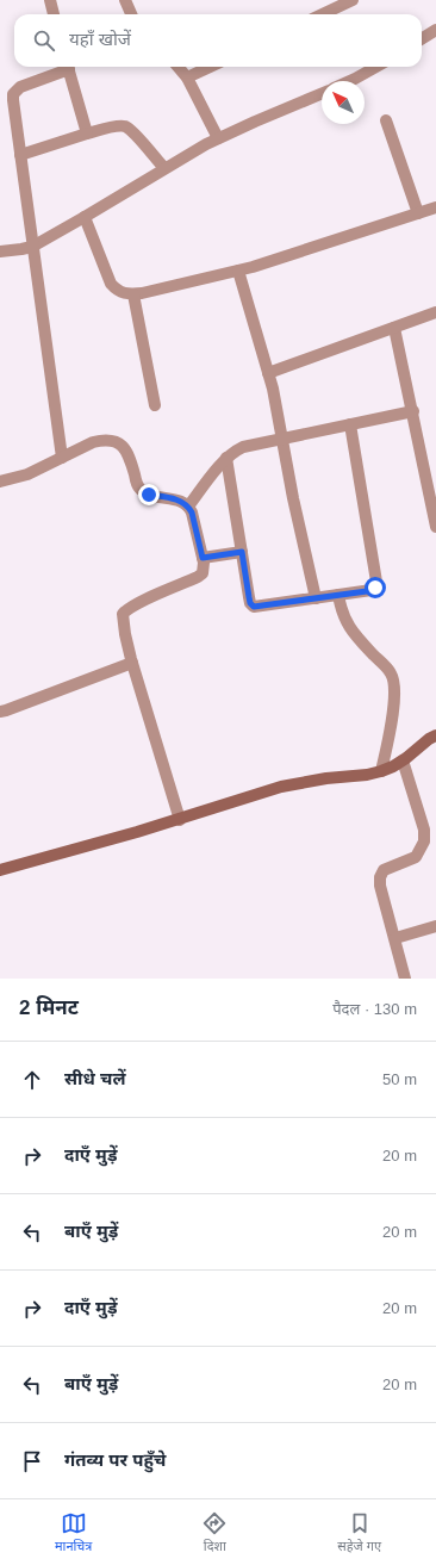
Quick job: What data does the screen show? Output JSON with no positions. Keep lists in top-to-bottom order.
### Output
{
  "north": "top left",
  "page": {
    "search": "यहाँ खोजें",
    "heading": ["2 मिनट", "पैदल · 130 m"],
    "list": [
      ["सीधे चलें", "50 m"],
      ["दाएँ मुड़ें", "20 m"],
      ["बाएँ मुड़ें", "20 m"],
      ["दाएँ मुड़ें", "20 m"],
      ["बाएँ मुड़ें", "20 m"],
      "गंतव्य पर पहुँचे"
    ],
    "nav": ["मानचित्र", "दिशा", "सहेजे गए"]
  }
}
